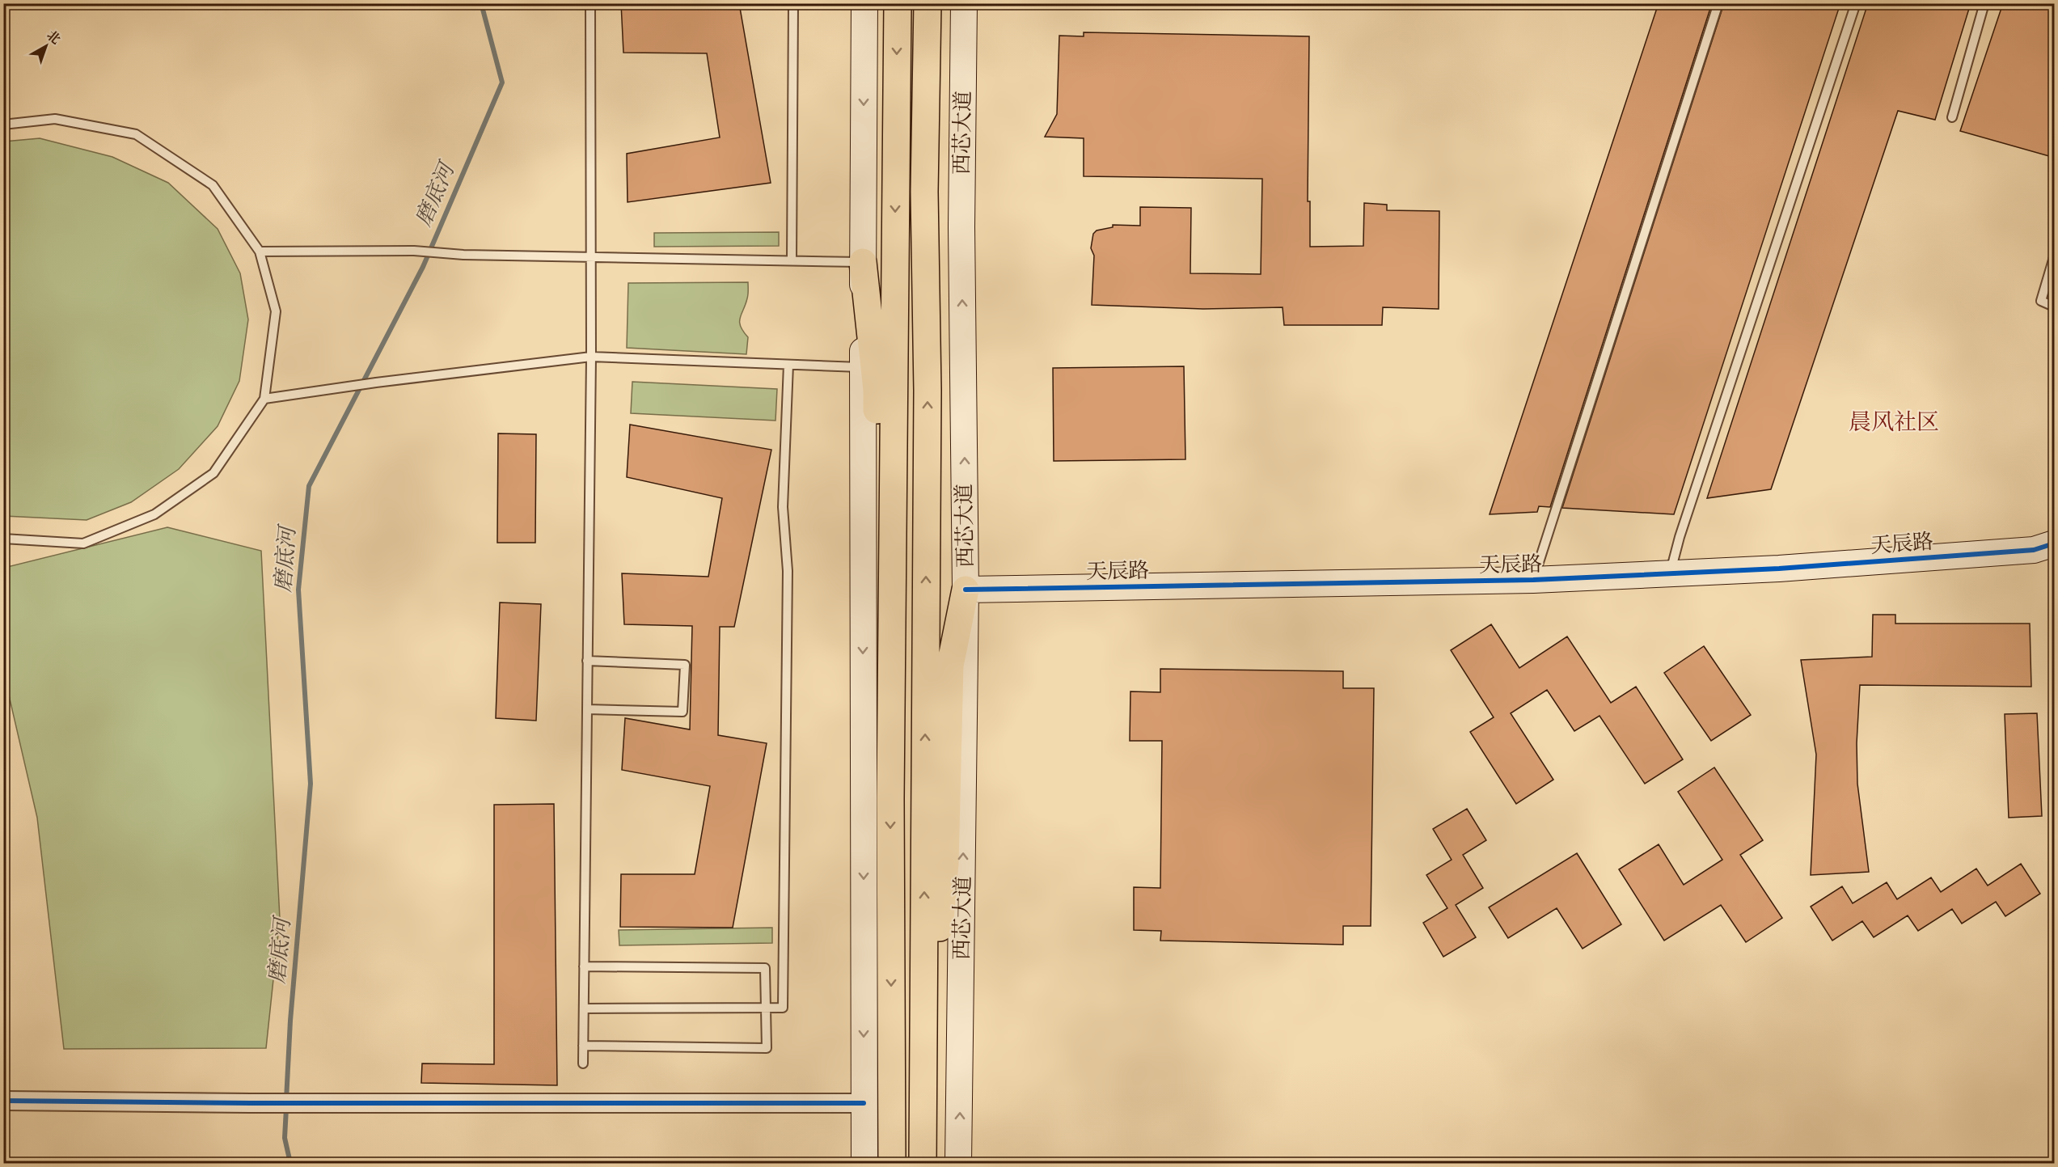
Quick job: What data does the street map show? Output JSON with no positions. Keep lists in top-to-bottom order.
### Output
{
  "streets": {
    "highway": ["西芯大道"],
    "main road": ["天辰路"]
  },
  "crossings": [
    ["西芯大道", "天辰路"]
  ],
  "districts": ["晨风社区"],
  "water": ["磨底河"],
  "north": "top right"
}
